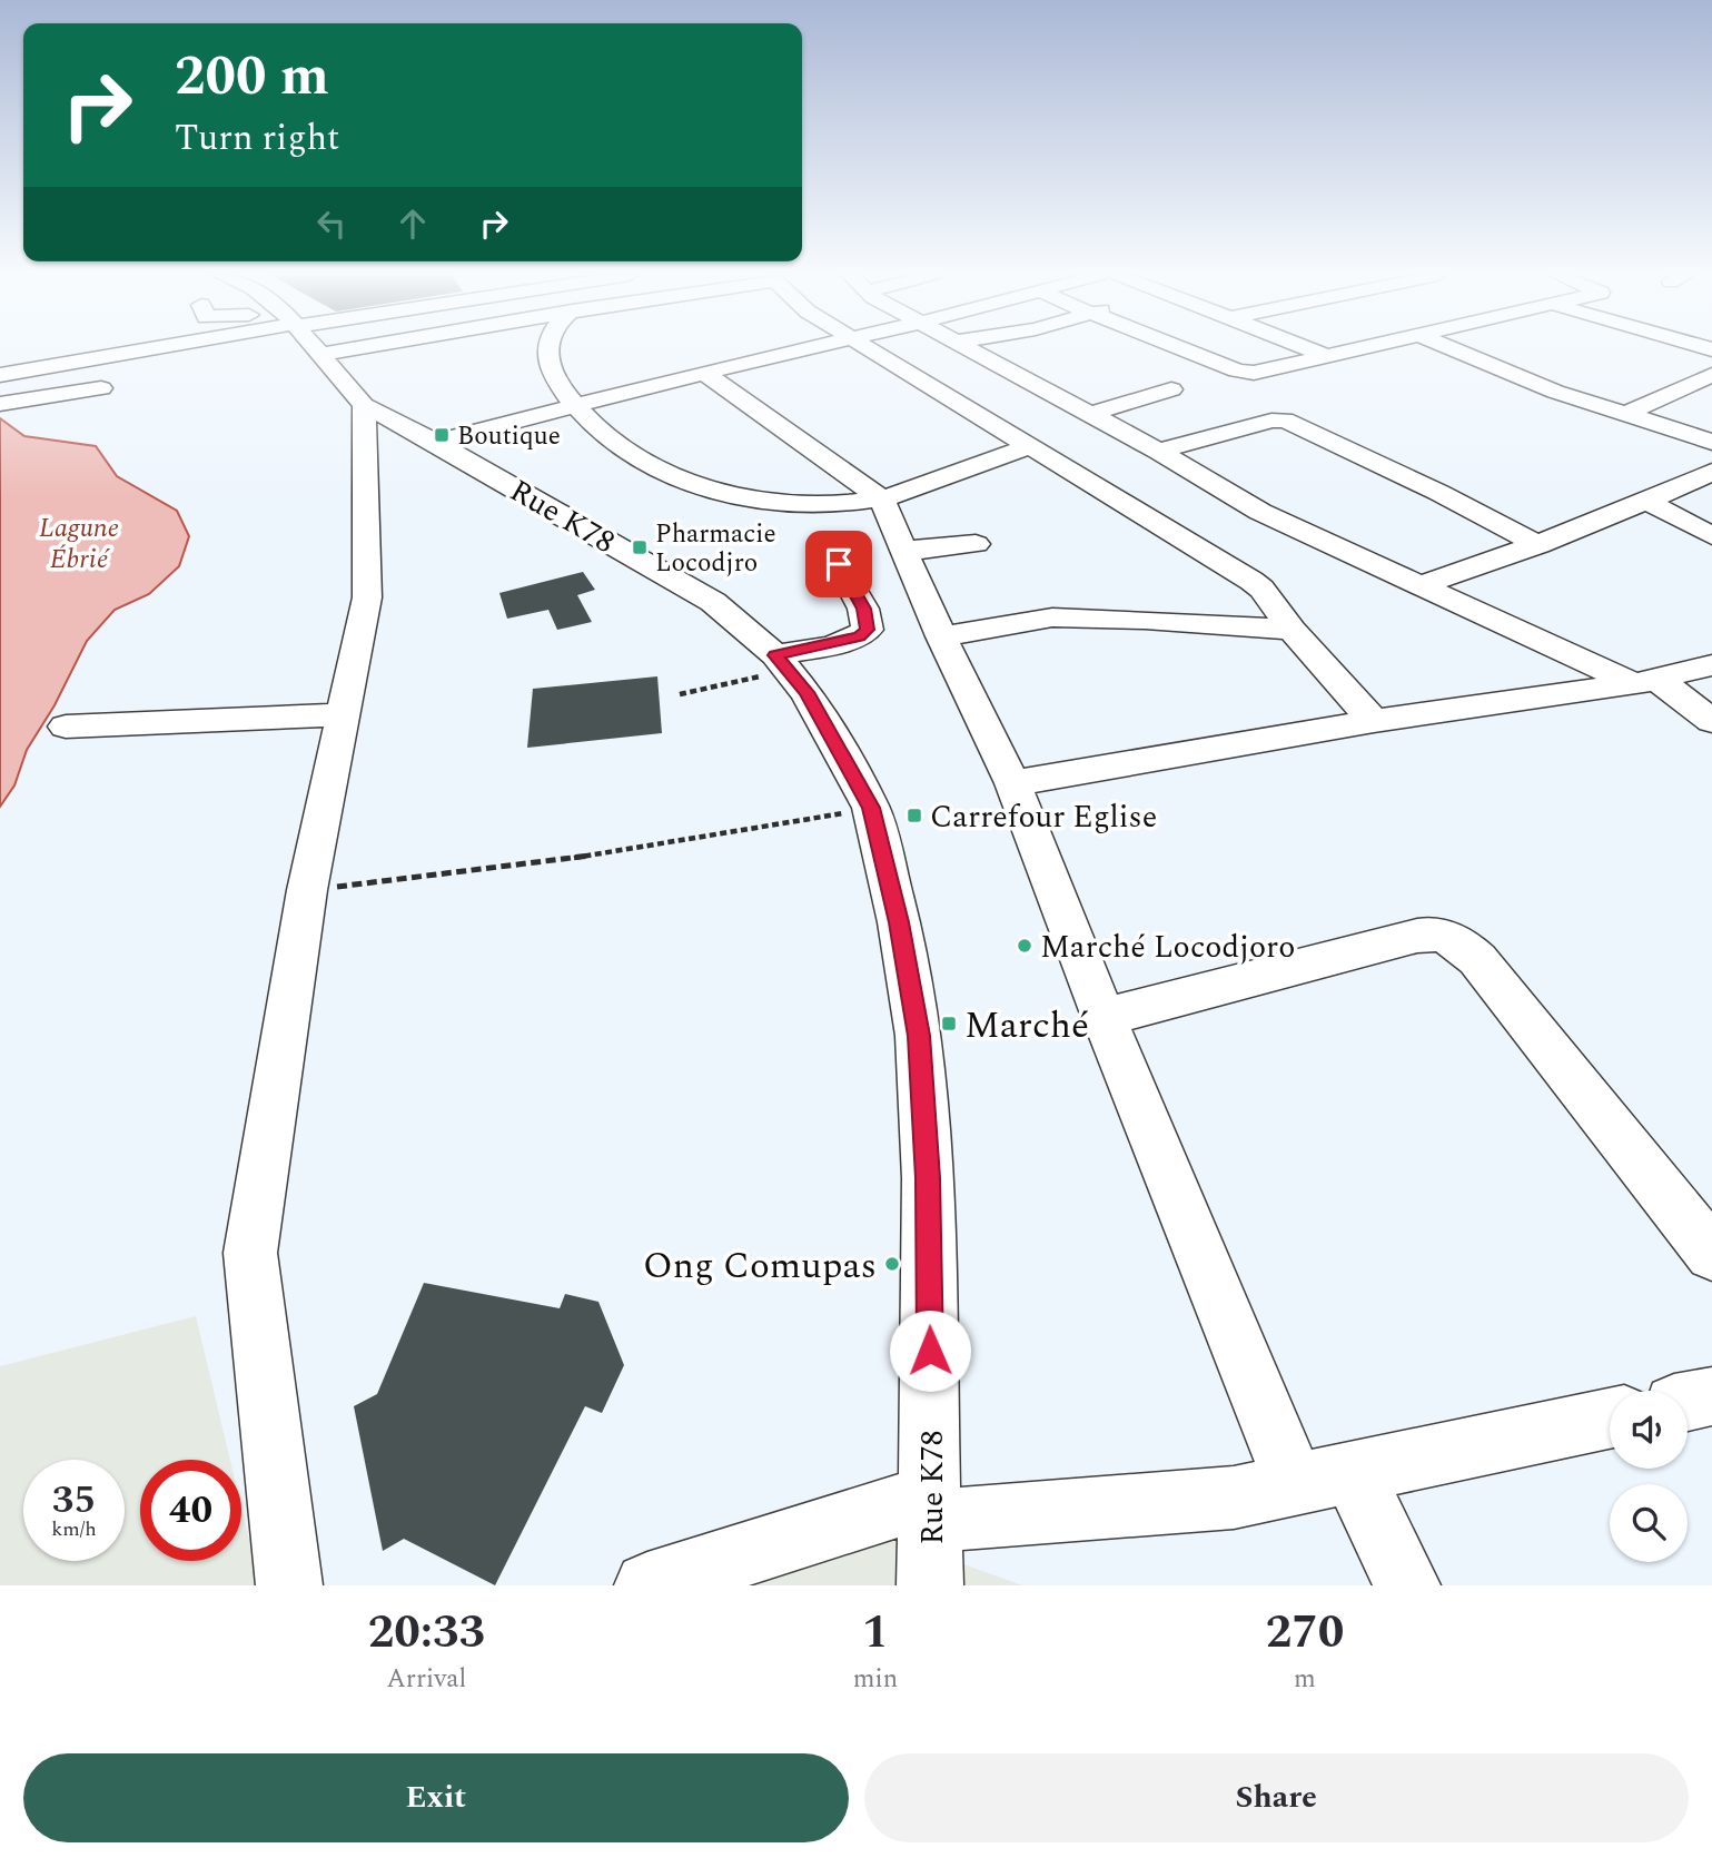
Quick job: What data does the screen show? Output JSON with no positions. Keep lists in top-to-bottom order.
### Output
{
  "streets": {
    "street": ["Rue K78"]
  },
  "water": ["Lagune Ébrié"],
  "places": {
    "transit": [
      "Boutique",
      "Pharmacie Locodjro",
      "Carrefour Eglise",
      "Marché"
    ],
    "other": ["Marché Locodjoro", "Ong Comupas"]
  },
  "page": {
    "turn": ["200 m", "Turn right"],
    "speed": "35 km/h",
    "limit": "40",
    "eta": [
      "20:33",
      "Arrival",
      "1",
      "min",
      "270",
      "m"
    ],
    "buttons": ["Exit", "Share"]
  }
}
